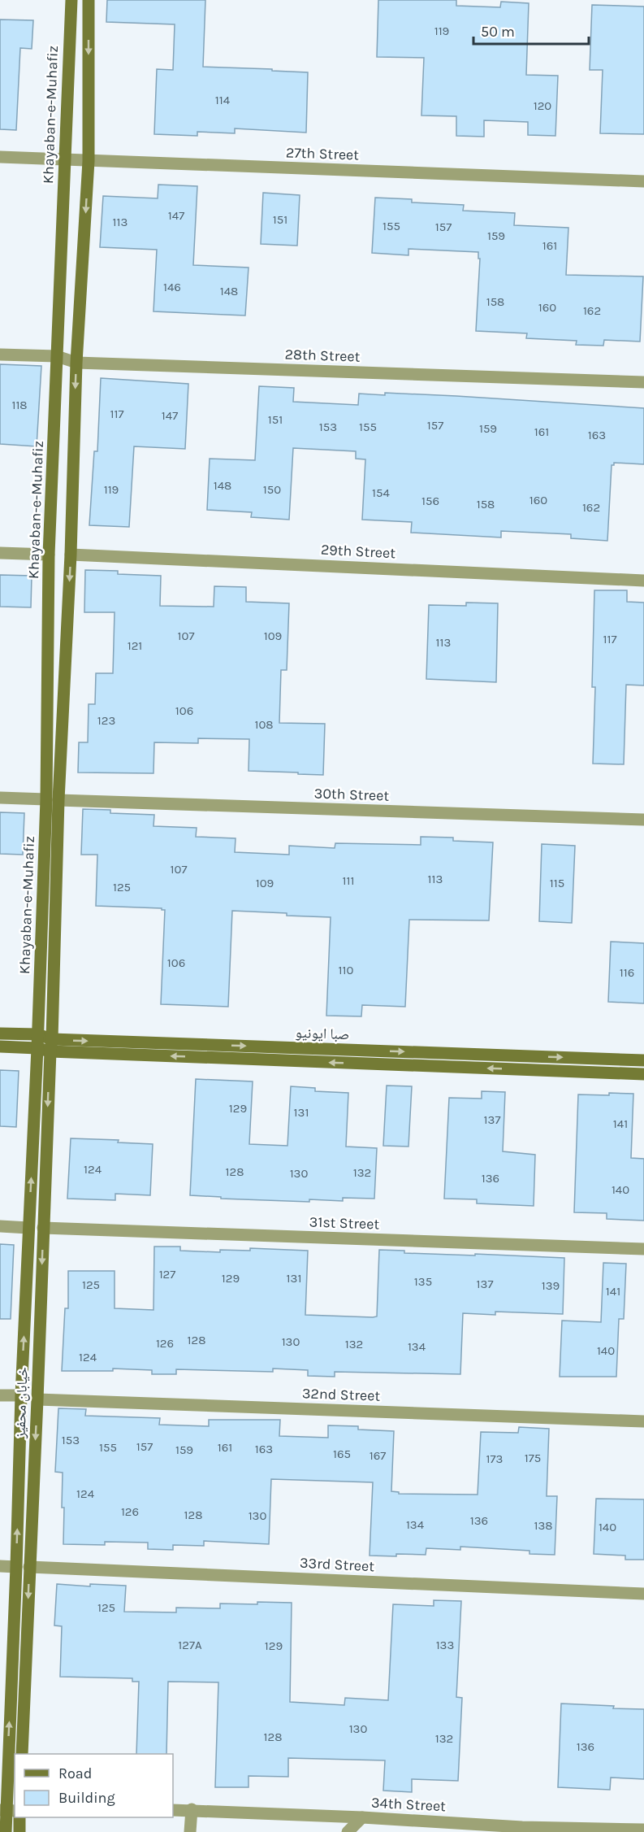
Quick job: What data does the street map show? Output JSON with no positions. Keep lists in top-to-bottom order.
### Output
{
  "streets": {
    "street": [
      "Khayaban-e-Muhafiz",
      "27th Street",
      "28th Street",
      "29th Street",
      "30th Street",
      "صبا ایونیو",
      "31st Street",
      "32nd Street",
      "خیابان محفیز",
      "33rd Street",
      "34th Street"
    ]
  },
  "crossings": [
    ["Khayaban-e-Muhafiz", "27th Street"],
    ["Khayaban-e-Muhafiz", "28th Street"],
    ["Khayaban-e-Muhafiz", "29th Street"],
    ["Khayaban-e-Muhafiz", "30th Street"],
    ["Khayaban-e-Muhafiz", "صبا ایونیو"],
    ["Khayaban-e-Muhafiz", "خیابان محفیز"],
    ["صبا ایونیو", "خیابان محفیز"],
    ["31st Street", "خیابان محفیز"],
    ["32nd Street", "خیابان محفیز"],
    ["خیابان محفیز", "33rd Street"]
  ],
  "one_way": ["خیابان محفیز"],
  "house_numbers": [
    "119",
    "114",
    "120",
    "147",
    "151",
    "113",
    "155",
    "157",
    "159",
    "161",
    "146",
    "148",
    "158",
    "160",
    "162",
    "118",
    "117",
    "147",
    "151",
    "157",
    "153",
    "155",
    "159",
    "161",
    "163",
    "148",
    "119",
    "150",
    "154",
    "160",
    "156",
    "158",
    "162",
    "107",
    "109",
    "117",
    "113",
    "121",
    "106",
    "123",
    "108",
    "107",
    "113",
    "111",
    "109",
    "115",
    "125",
    "106",
    "110",
    "116",
    "129",
    "131",
    "137",
    "141",
    "124",
    "128",
    "132",
    "130",
    "136",
    "140",
    "127",
    "129",
    "131",
    "135",
    "137",
    "125",
    "139",
    "141",
    "128",
    "130",
    "126",
    "132",
    "134",
    "140",
    "124",
    "153",
    "157",
    "155",
    "161",
    "163",
    "159",
    "165",
    "167",
    "175",
    "173",
    "124",
    "126",
    "128",
    "130",
    "136",
    "134",
    "138",
    "140",
    "125",
    "127A",
    "133",
    "129",
    "130",
    "128",
    "132",
    "136"
  ],
  "legend": ["Road", "Building"],
  "scale_bar": "50 m"
}
